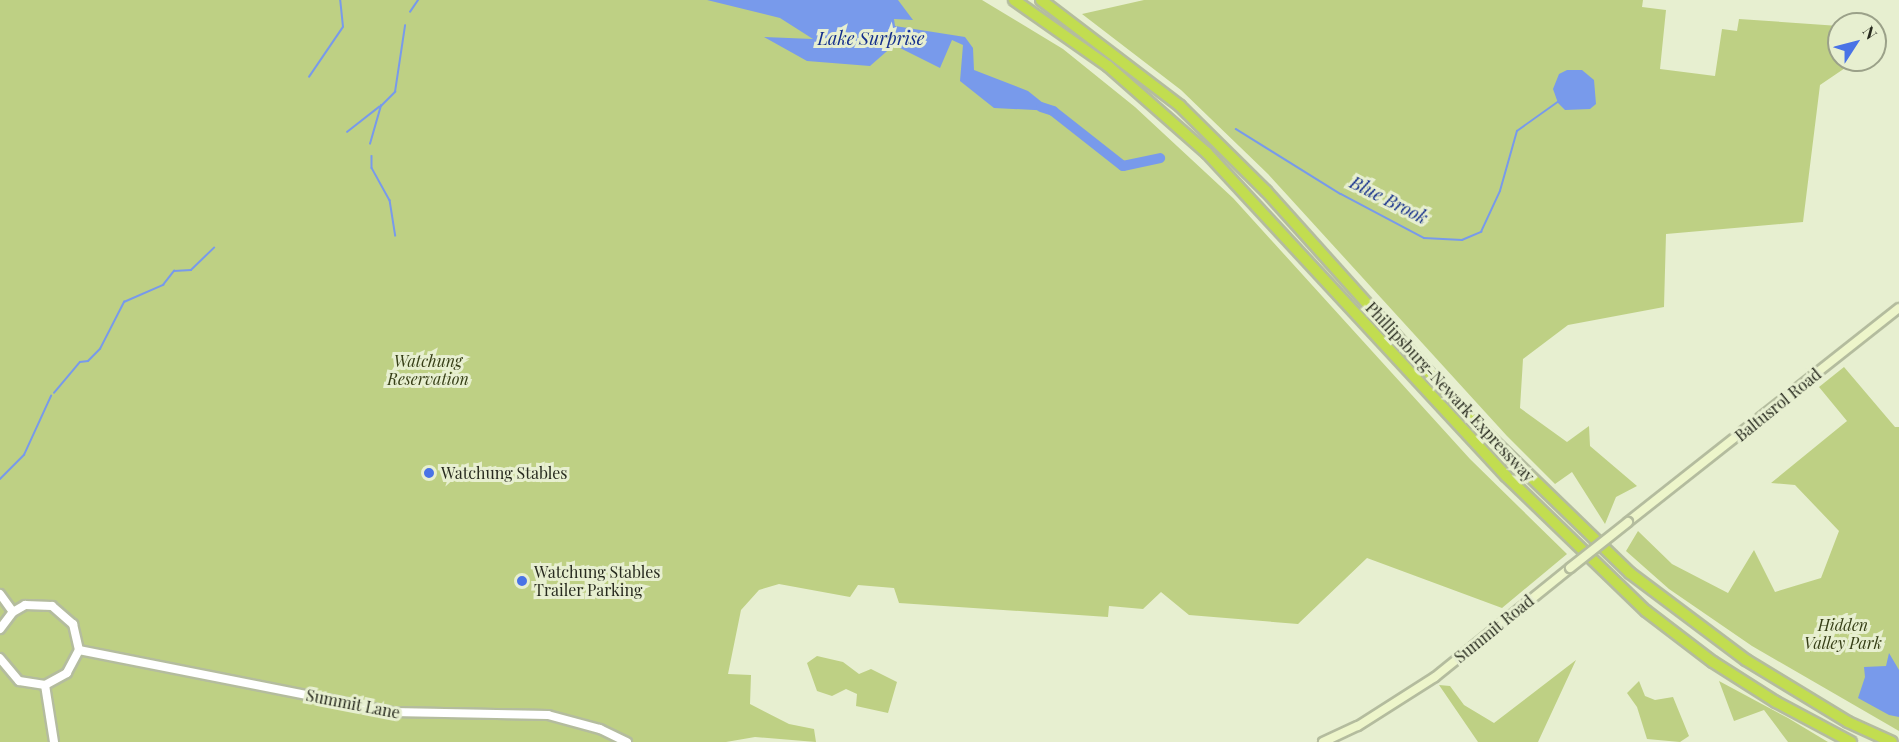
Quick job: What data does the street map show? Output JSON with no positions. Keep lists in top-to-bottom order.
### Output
{
  "streets": {
    "highway": ["Phillipsburg-Newark Expressway"],
    "main road": ["Baltusrol Road", "Summit Road"],
    "street": ["Summit Lane"]
  },
  "crossings": [
    ["Baltusrol Road", "Summit Road"]
  ],
  "water": ["Lake Surprise", "Blue Brook"],
  "parks": ["Watchung Reservation", "Hidden Valley Park"],
  "places": ["Watchung Stables", "Watchung Stables Trailer Parking"],
  "north": "top right"
}
